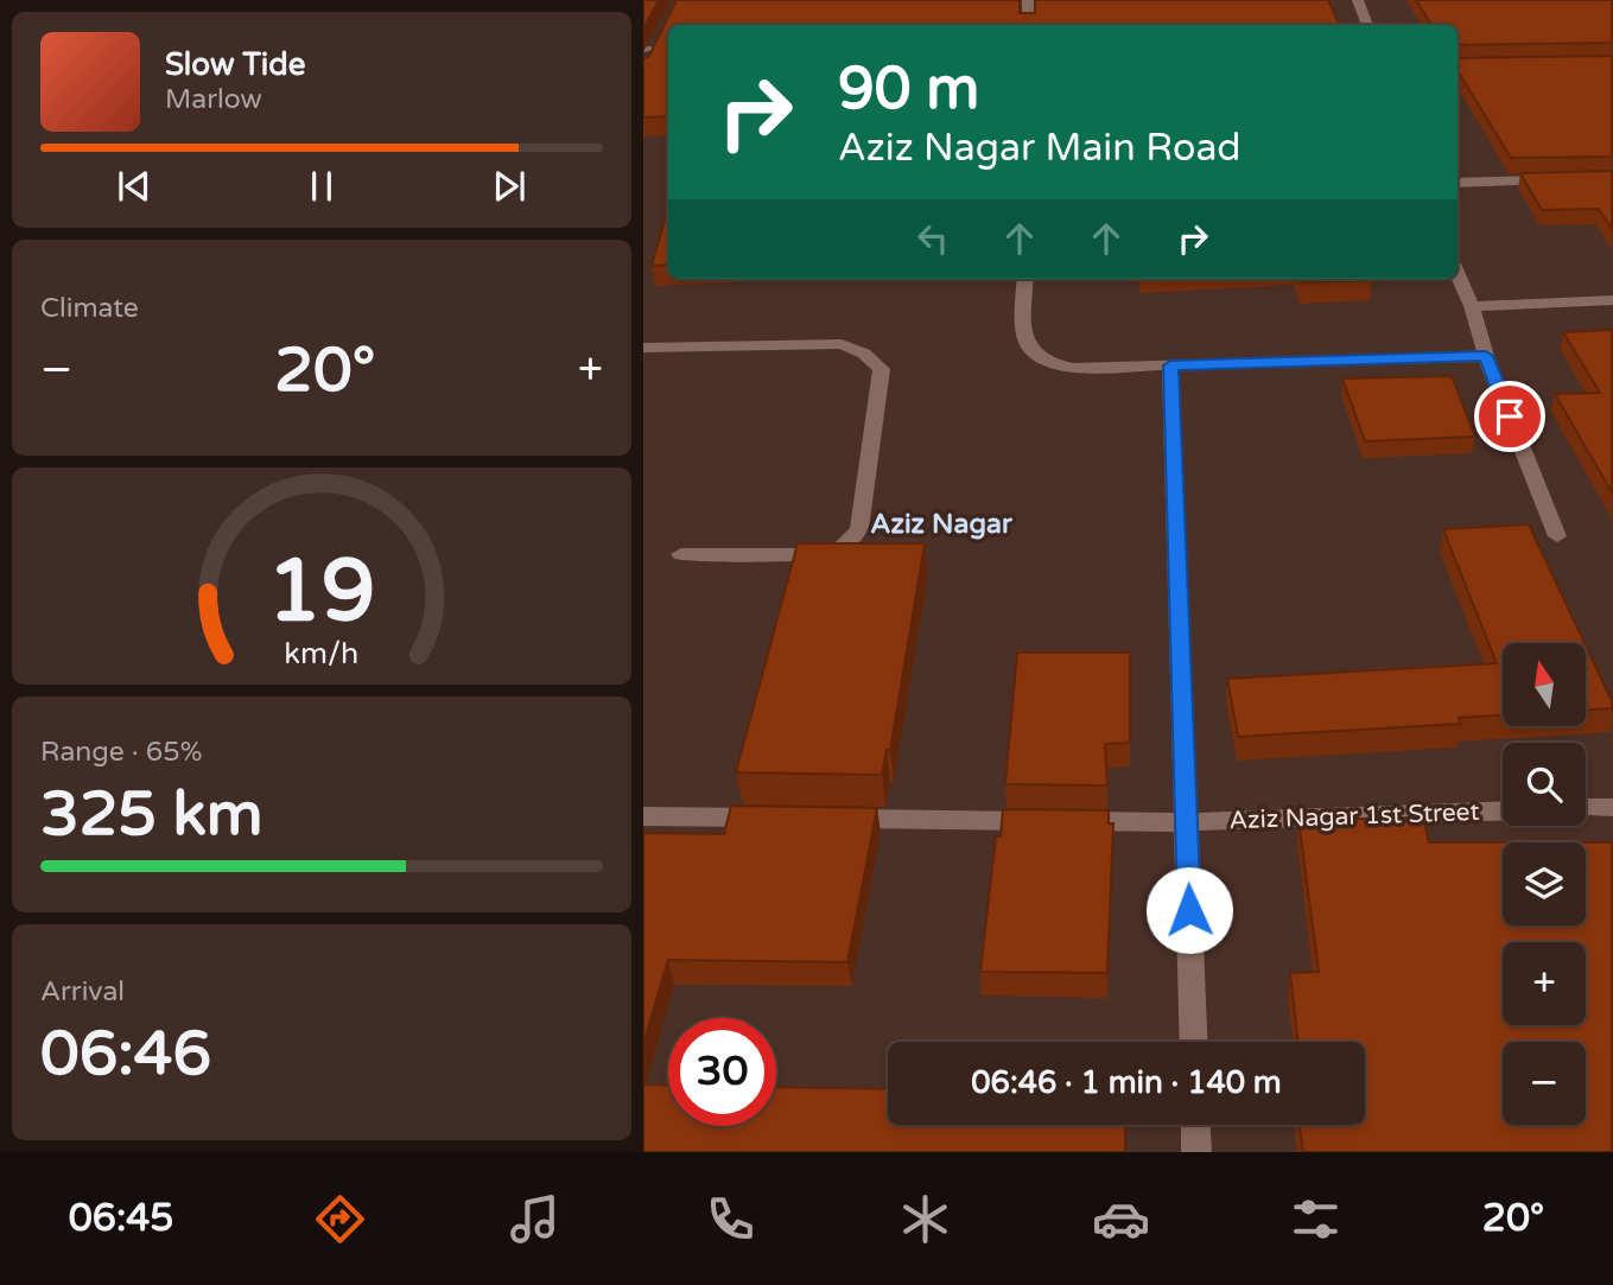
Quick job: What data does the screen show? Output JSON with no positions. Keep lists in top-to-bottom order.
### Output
{
  "streets": {
    "street": ["Aziz Nagar 1st Street"]
  },
  "districts": ["Aziz Nagar"],
  "north": "top",
  "page": {
    "turn": ["90 m", "Aziz Nagar Main Road"],
    "song": ["Slow Tide", "Marlow"],
    "tile": [
      "Climate",
      ["Range · 65%", "325 km"],
      ["Arrival", "06:46"]
    ],
    "heat": ["−", "20°", "+"],
    "map_buttons": ["+", "−"],
    "limit": "30",
    "trip": "06:46 · 1 min · 140 m",
    "tabs": ["06:45", "20°"],
    "gauge": ["19", "km/h"]
  }
}
